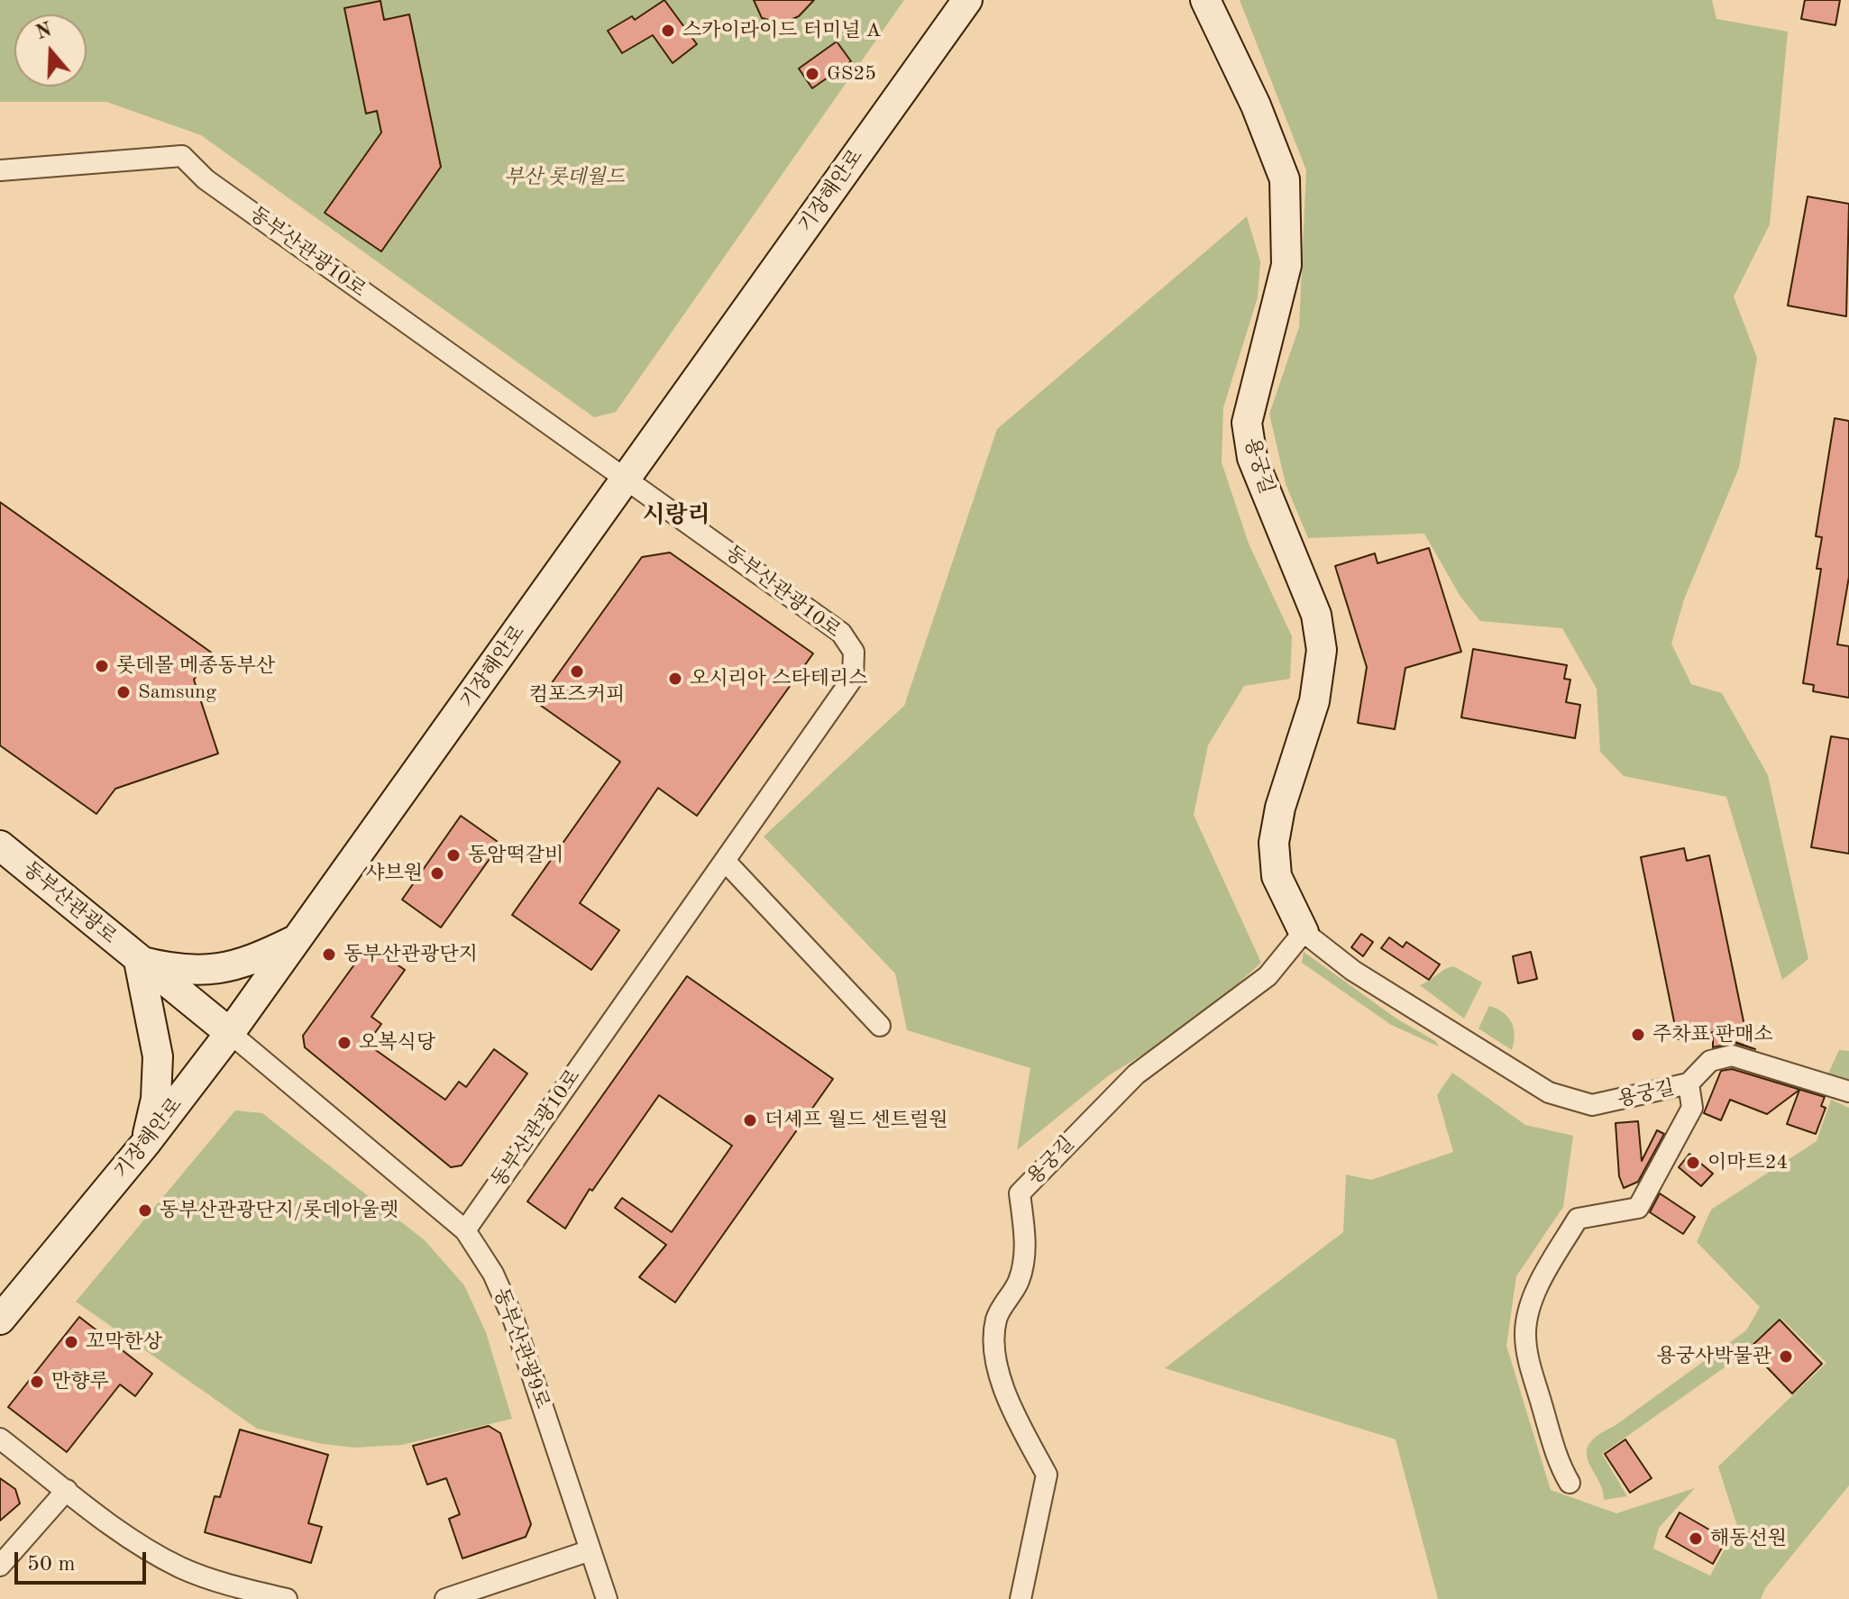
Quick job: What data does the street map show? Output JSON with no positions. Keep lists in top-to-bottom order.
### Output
{
  "streets": {
    "main road": ["기장해안로", "용궁길", "동부산관광로"],
    "street": ["동부산관광10로", "동부산관광9로"]
  },
  "crossings": [
    ["기장해안로", "동부산관광10로"],
    ["기장해안로", "동부산관광로"],
    ["기장해안로", "동부산관광9로"],
    ["동부산관광10로", "동부산관광9로"],
    ["동부산관광로", "동부산관광9로"]
  ],
  "districts": ["시랑리"],
  "parks": ["부산 롯데월드"],
  "places": [
    "스카이라이드 터미널 A",
    "GS25",
    "롯데몰 메종동부산",
    "컴포즈커피",
    "오시리아 스타테리스",
    "Samsung",
    "동암떡갈비",
    "샤브원",
    "동부산관광단지",
    "주차표 판매소",
    "오복식당",
    "더셰프 월드 센트럴원",
    "이마트24",
    "동부산관광단지/롯데아울렛",
    "꼬막한상",
    "용궁사박물관",
    "만향루",
    "해동선원"
  ],
  "scale_bar": "50 m",
  "north": "top"
}
